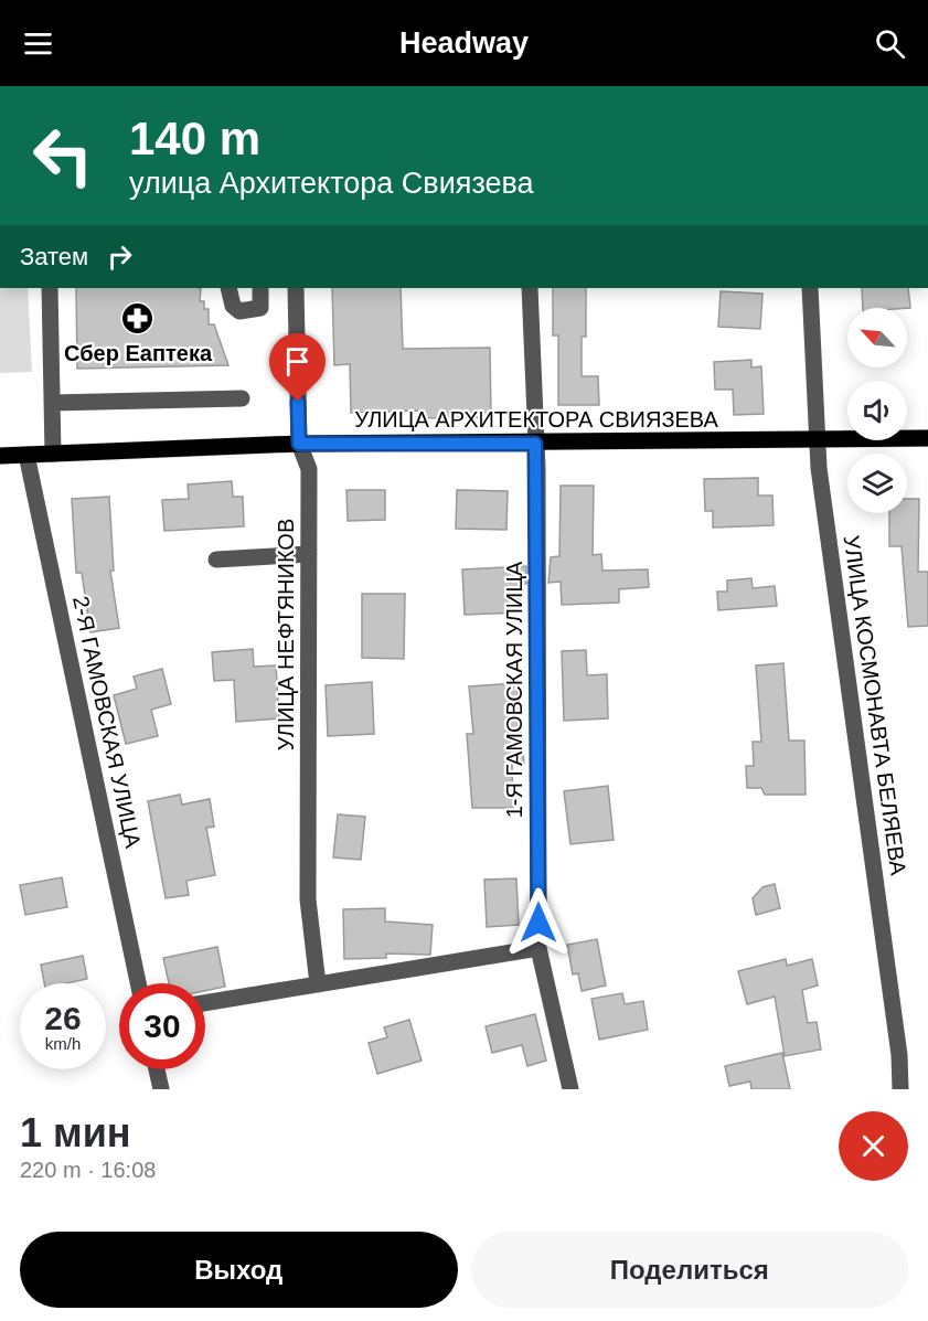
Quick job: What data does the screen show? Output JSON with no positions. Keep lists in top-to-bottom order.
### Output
{
  "streets": {
    "main road": ["УЛИЦА АРХИТЕКТОРА СВИЯЗЕВА"],
    "street": [
      "УЛИЦА НЕФТЯНИКОВ",
      "1-Я ГАМОВСКАЯ УЛИЦА",
      "УЛИЦА КОСМОНАВТА БЕЛЯЕВА",
      "2-Я ГАМОВСКАЯ УЛИЦА"
    ]
  },
  "crossings": [
    ["УЛИЦА АРХИТЕКТОРА СВИЯЗЕВА", "УЛИЦА НЕФТЯНИКОВ"],
    ["УЛИЦА АРХИТЕКТОРА СВИЯЗЕВА", "1-Я ГАМОВСКАЯ УЛИЦА"],
    ["УЛИЦА АРХИТЕКТОРА СВИЯЗЕВА", "УЛИЦА КОСМОНАВТА БЕЛЯЕВА"],
    ["УЛИЦА АРХИТЕКТОРА СВИЯЗЕВА", "2-Я ГАМОВСКАЯ УЛИЦА"]
  ],
  "places": {
    "pharmacy": ["Сбер Еаптека"]
  },
  "north": "top left",
  "page": {
    "header": "Headway",
    "turn": ["140 m", "улица Архитектора Свиязева"],
    "then": "Затем",
    "speed": "26 km/h",
    "limit": "30",
    "heading": ["1 мин", "220 m · 16:08"],
    "buttons": ["Выход", "Поделиться"]
  }
}
